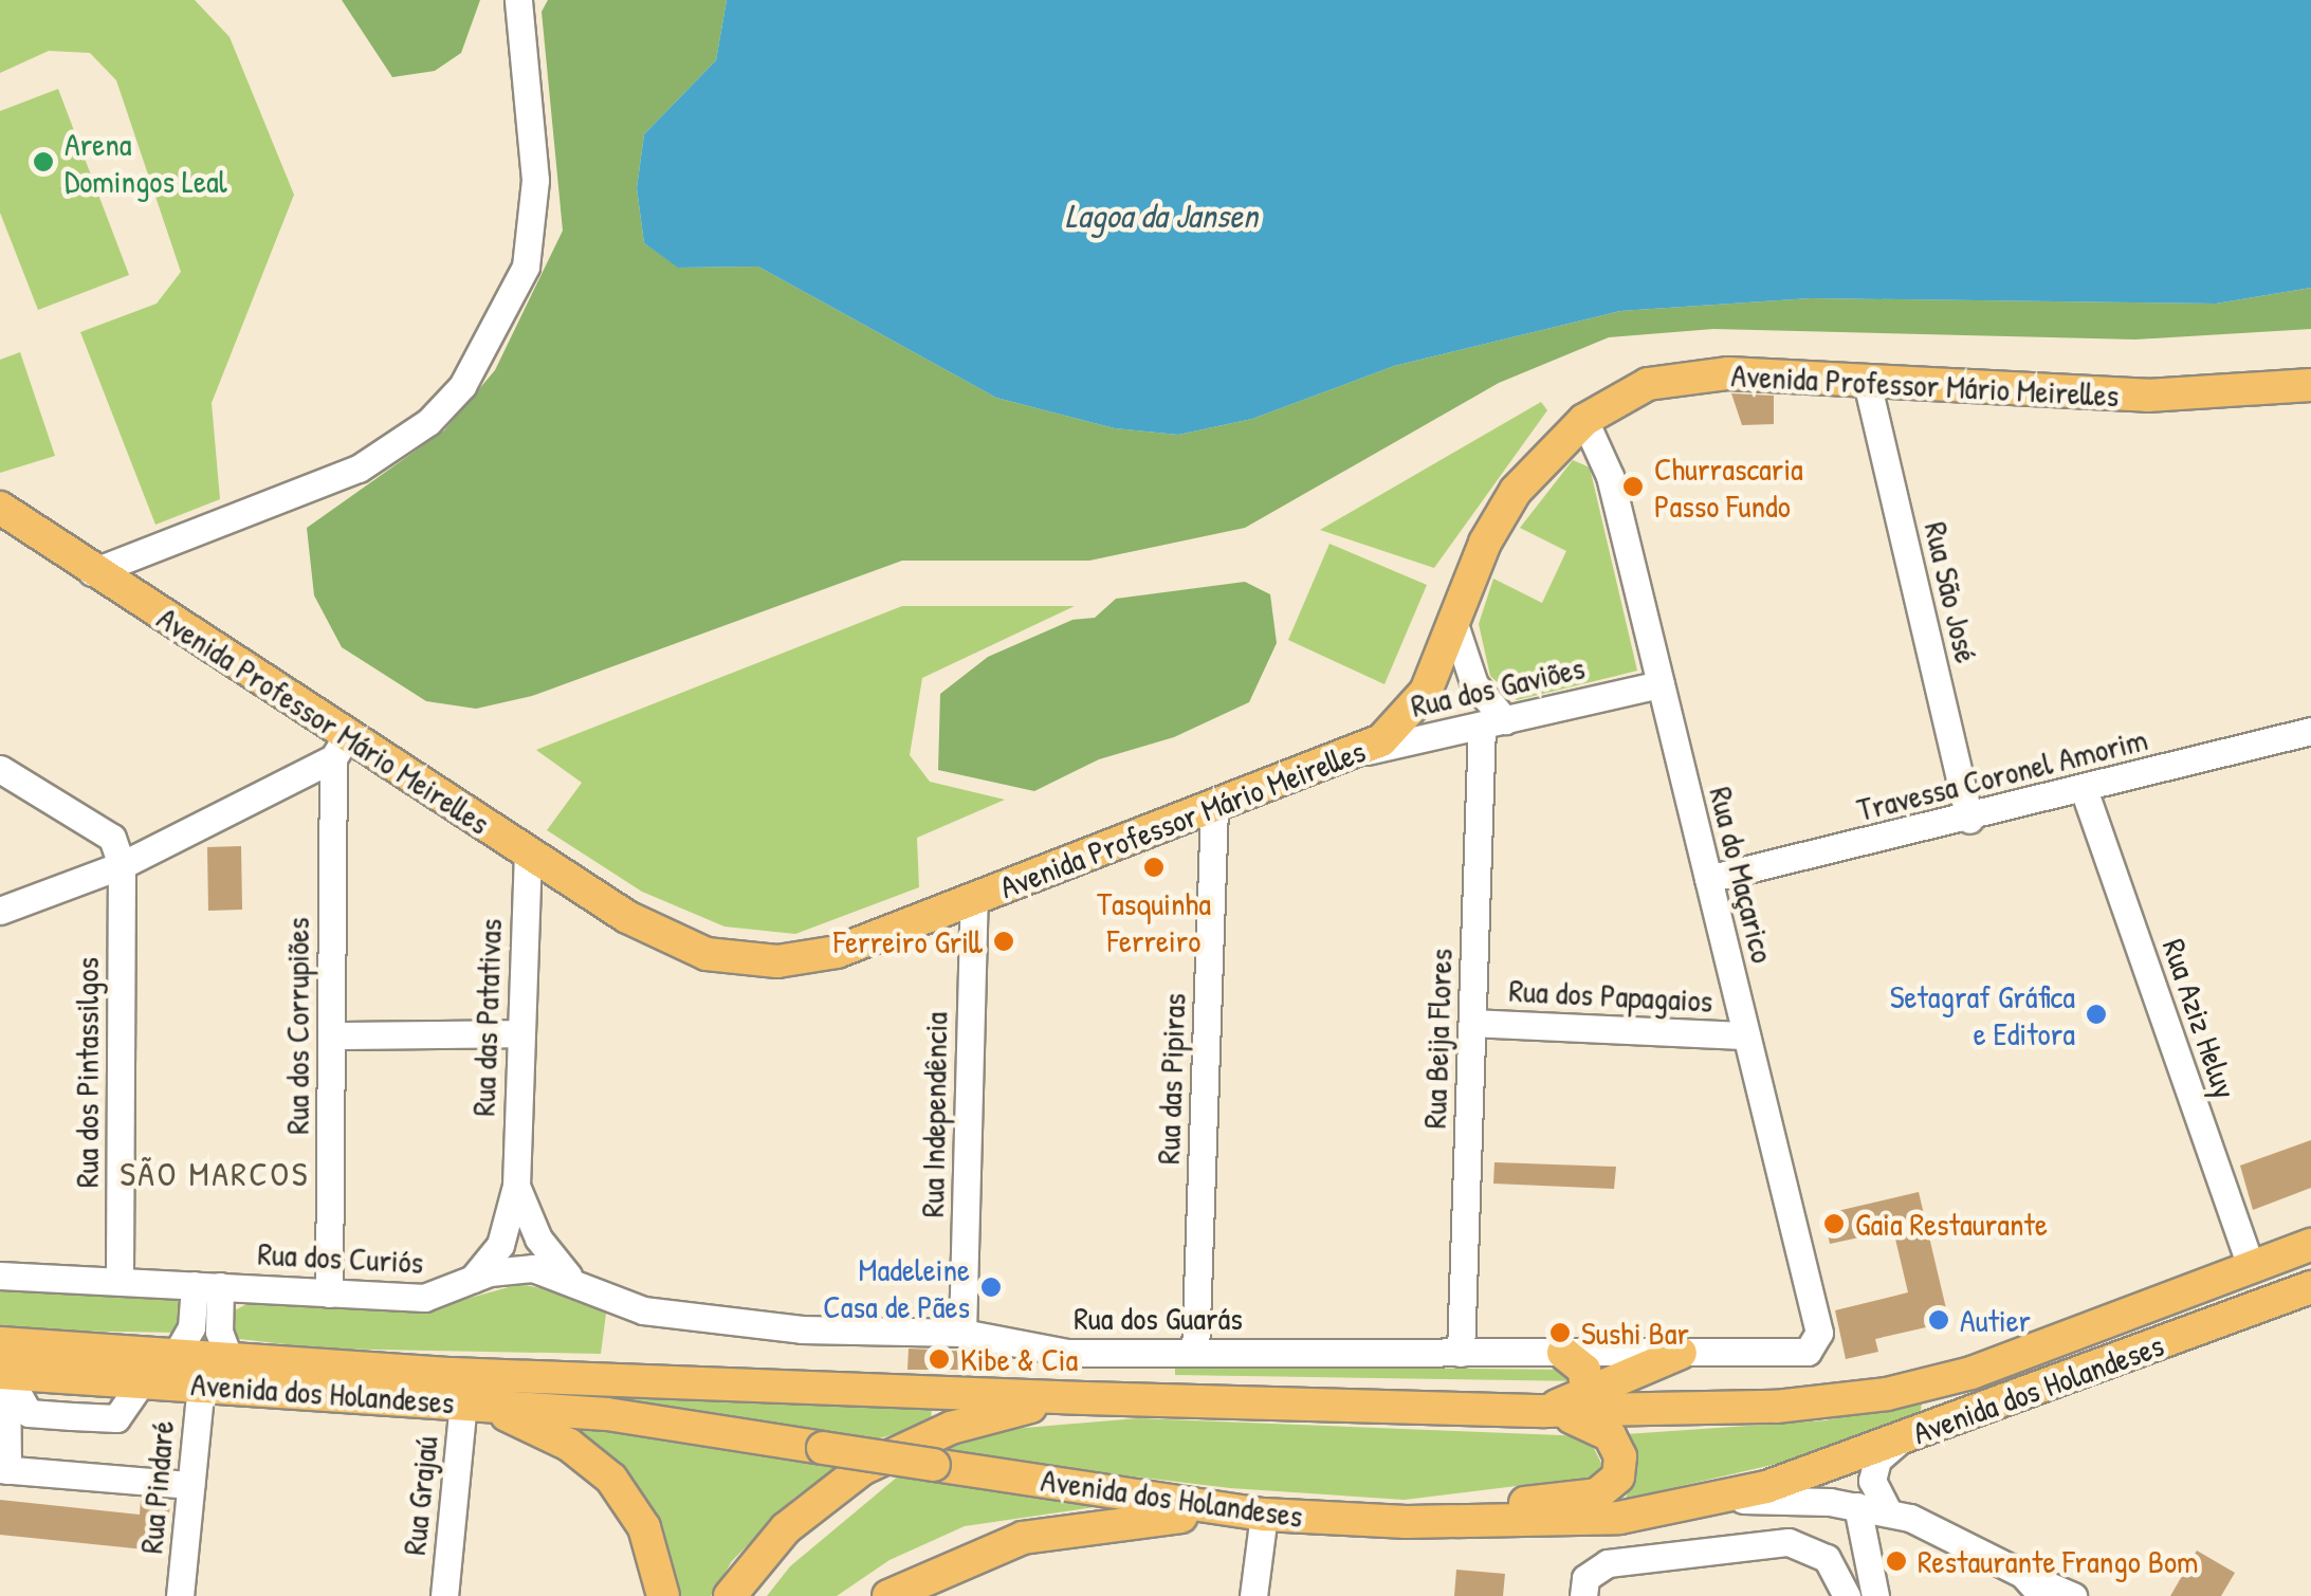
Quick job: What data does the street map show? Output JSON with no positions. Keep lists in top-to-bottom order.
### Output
{
  "streets": {
    "main road": ["Avenida Professor Mário Meirelles", "Avenida dos Holandeses"],
    "street": [
      "Rua São José",
      "Rua dos Gaviões",
      "Travessa Coronel Amorim",
      "Rua do Maçarico",
      "Rua dos Papagaios",
      "Rua das Patativas",
      "Rua Aziz Heluy",
      "Rua dos Corrupiões",
      "Rua Beija Flores",
      "Rua dos Pintassilgos",
      "Rua das Pipiras",
      "Rua Independência",
      "Rua dos Curiós",
      "Rua dos Guarás",
      "Rua Pindaré",
      "Rua Grajaú"
    ]
  },
  "crossings": [
    ["Avenida Professor Mário Meirelles", "Rua São José"],
    ["Avenida Professor Mário Meirelles", "Rua dos Gaviões"],
    ["Avenida Professor Mário Meirelles", "Rua do Maçarico"],
    ["Avenida Professor Mário Meirelles", "Rua das Patativas"],
    ["Avenida Professor Mário Meirelles", "Rua dos Corrupiões"],
    ["Avenida Professor Mário Meirelles", "Rua das Pipiras"],
    ["Avenida Professor Mário Meirelles", "Rua Independência"],
    ["Rua São José", "Travessa Coronel Amorim"],
    ["Rua dos Gaviões", "Rua do Maçarico"],
    ["Rua dos Gaviões", "Rua Beija Flores"],
    ["Travessa Coronel Amorim", "Rua do Maçarico"],
    ["Travessa Coronel Amorim", "Rua Aziz Heluy"],
    ["Rua do Maçarico", "Rua dos Papagaios"],
    ["Rua do Maçarico", "Rua dos Guarás"],
    ["Rua dos Papagaios", "Rua Beija Flores"],
    ["Rua das Patativas", "Rua dos Curiós"],
    ["Rua das Patativas", "Rua dos Guarás"],
    ["Rua Aziz Heluy", "Avenida dos Holandeses"],
    ["Rua dos Corrupiões", "Rua dos Curiós"],
    ["Rua Beija Flores", "Rua dos Guarás"],
    ["Rua dos Pintassilgos", "Rua dos Curiós"],
    ["Rua das Pipiras", "Rua dos Guarás"],
    ["Rua Independência", "Rua dos Guarás"],
    ["Rua dos Curiós", "Rua dos Guarás"],
    ["Rua dos Curiós", "Avenida dos Holandeses"],
    ["Avenida dos Holandeses", "Rua Pindaré"],
    ["Avenida dos Holandeses", "Rua Grajaú"]
  ],
  "districts": ["SÃO MARCOS"],
  "water": ["Lagoa da Jansen"],
  "places": [
    "Arena Domingos Leal",
    "Churrascaria Passo Fundo",
    "Tasquinha Ferreiro",
    "Ferreiro Grill",
    "Setagraf Gráfica e Editora",
    "Gaia Restaurante",
    "Madeleine Casa de Pães",
    "Autier",
    "Sushi Bar",
    "Kibe & Cia",
    "Restaurante Frango Bom"
  ]
}
